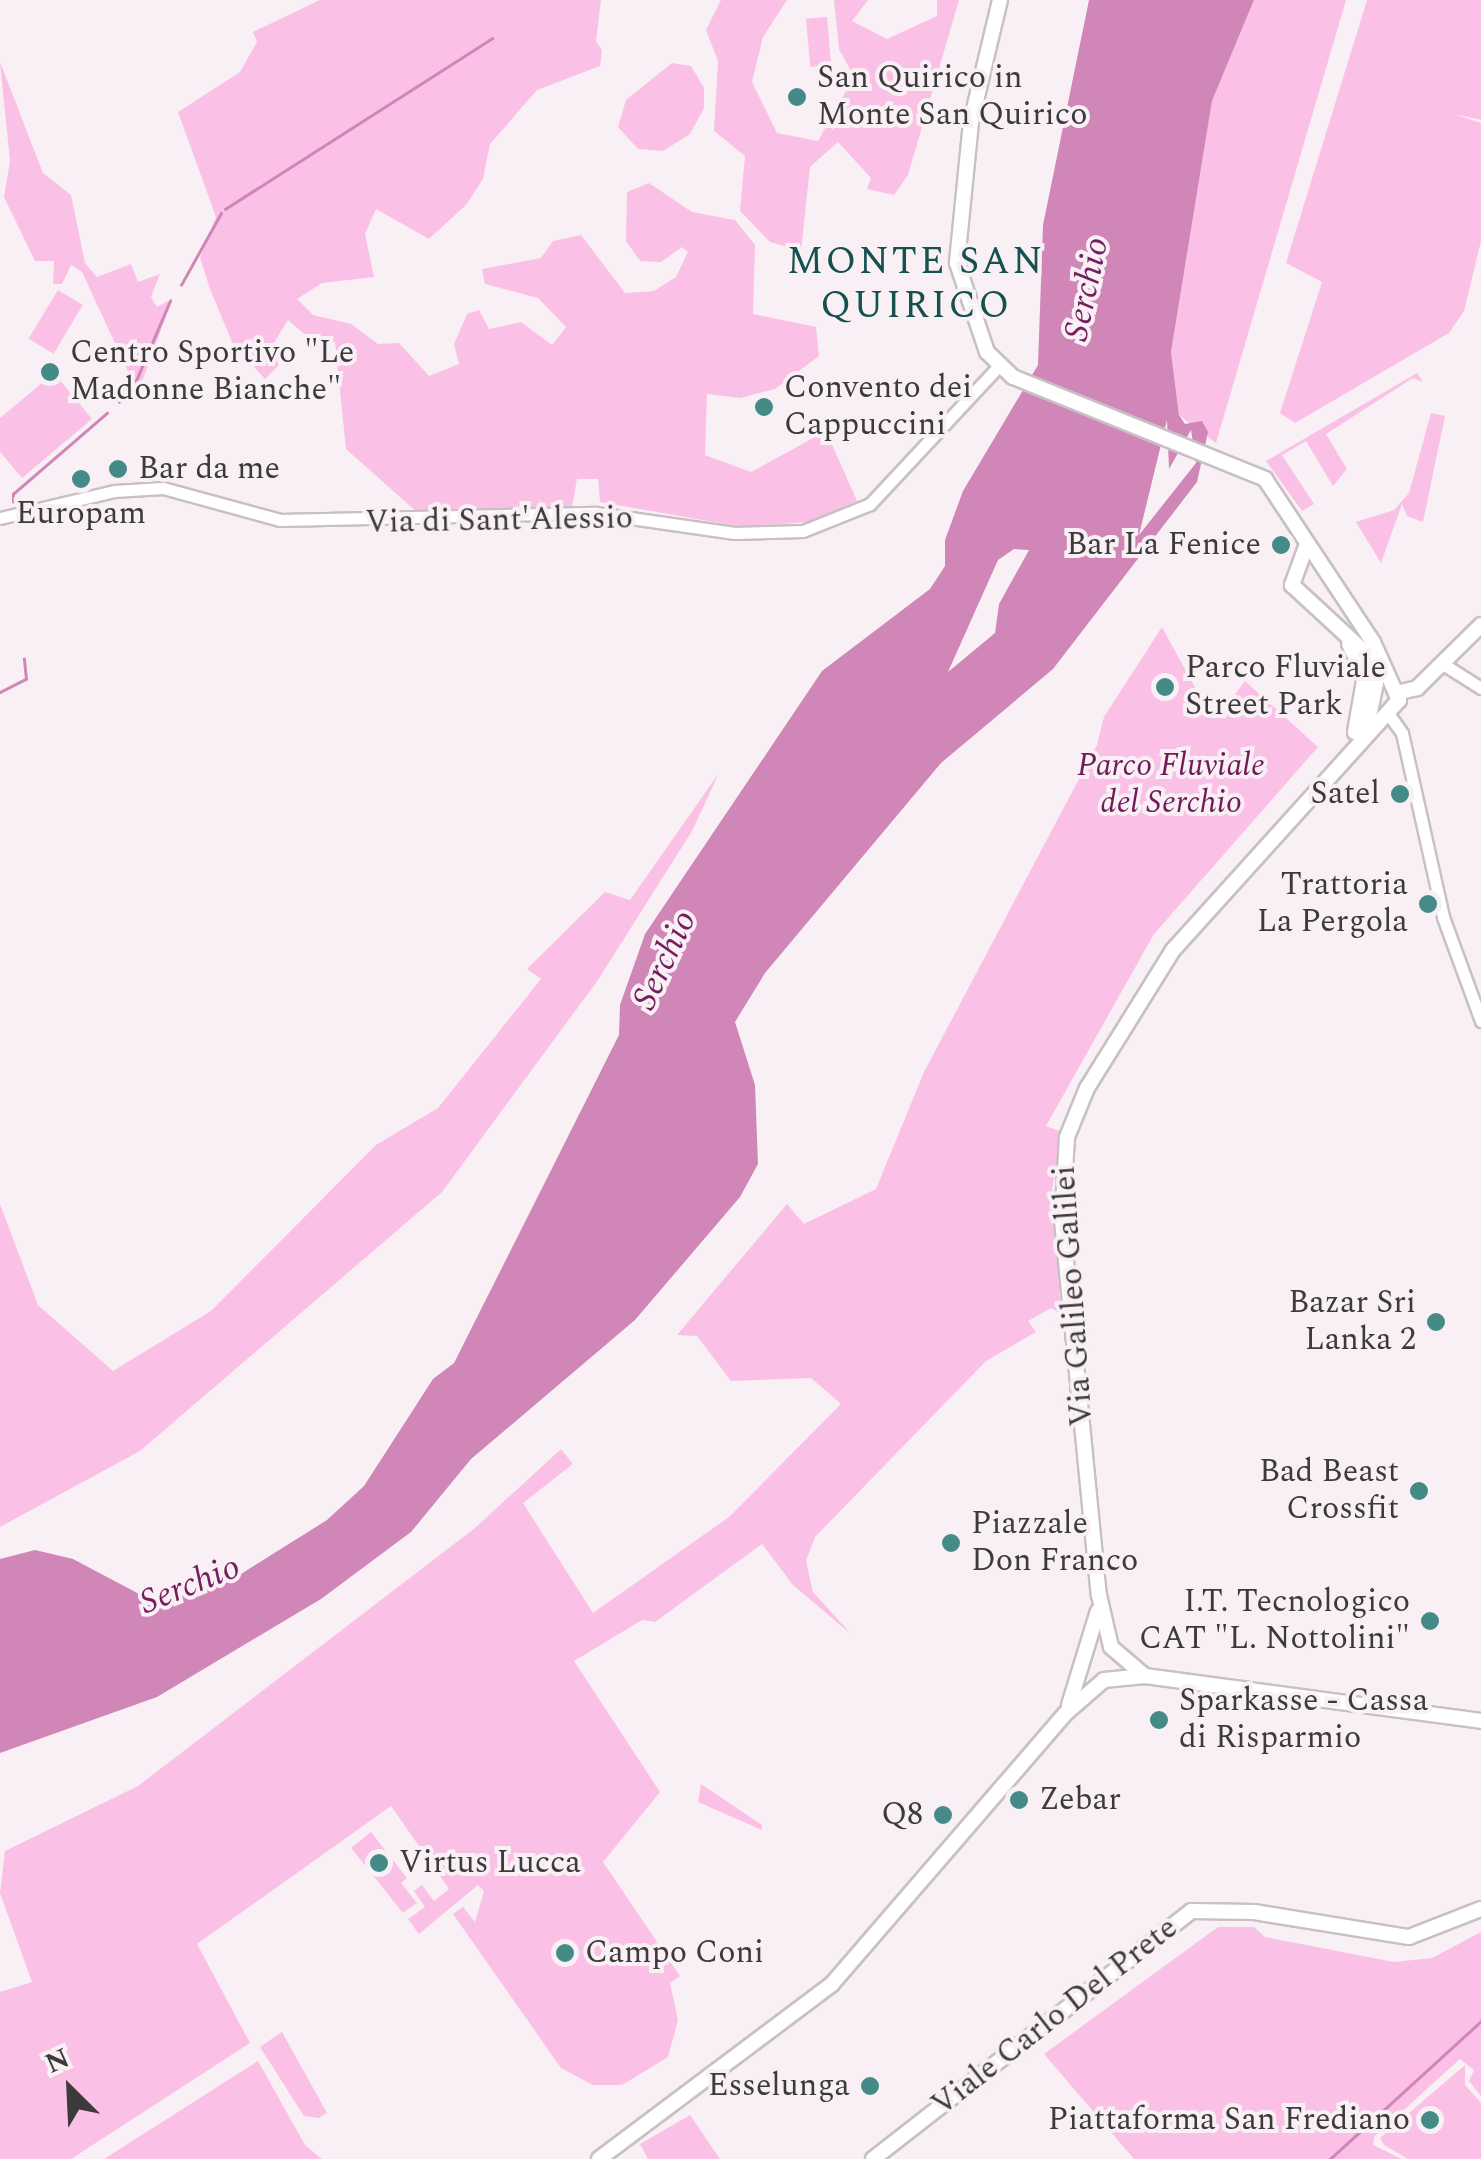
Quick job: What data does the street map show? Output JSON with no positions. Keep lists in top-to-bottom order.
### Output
{
  "streets": {
    "main road": ["Via Galileo Galilei", "Viale Carlo Del Prete"],
    "street": ["Via di Sant'Alessio"]
  },
  "districts": ["MONTE SAN QUIRICO"],
  "water": ["Serchio"],
  "parks": ["Parco Fluviale del Serchio"],
  "places": [
    "San Quirico in Monte San Quirico",
    "Centro Sportivo \"Le Madonne Bianche\"",
    "Convento dei Cappuccini",
    "Bar da me",
    "Europam",
    "Bar La Fenice",
    "Parco Fluviale Street Park",
    "Satel",
    "Trattoria La Pergola",
    "Bazar Sri Lanka 2",
    "Bad Beast Crossfit",
    "Piazzale Don Franco",
    "I.T. Tecnologico CAT \"L. Nottolini\"",
    "Sparkasse - Cassa di Risparmio",
    "Zebar",
    "Q8",
    "Virtus Lucca",
    "Campo Coni",
    "Esselunga",
    "Piattaforma San Frediano"
  ],
  "north": "top left"
}
